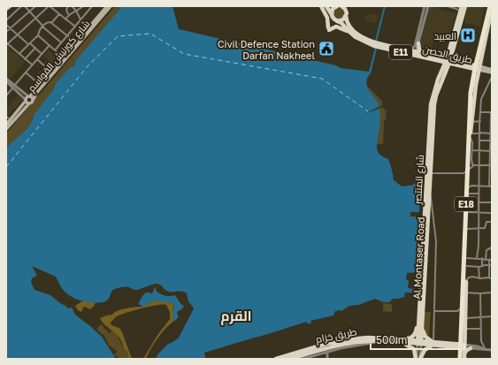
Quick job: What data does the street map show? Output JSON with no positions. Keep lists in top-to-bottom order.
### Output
{
  "streets": {
    "highway": ["E18"],
    "main road": [
      "E11",
      "طريق الحصن",
      "شارع كورنيش القواسم",
      "شارع المنتصر",
      "Al Montaser Road",
      "طريق خزام"
    ]
  },
  "crossings": [
    ["طريق الحصن", "شارع المنتصر"],
    ["طريق الحصن", "E18"],
    ["شارع المنتصر", "Al Montaser Road"],
    ["شارع المنتصر", "طريق خزام"]
  ],
  "districts": ["القرم"],
  "places": {
    "hospital": ["العبيد"],
    "public building": ["Civil Defence Station Darfan Nakheel"]
  },
  "scale_bar": "500 m"
}
